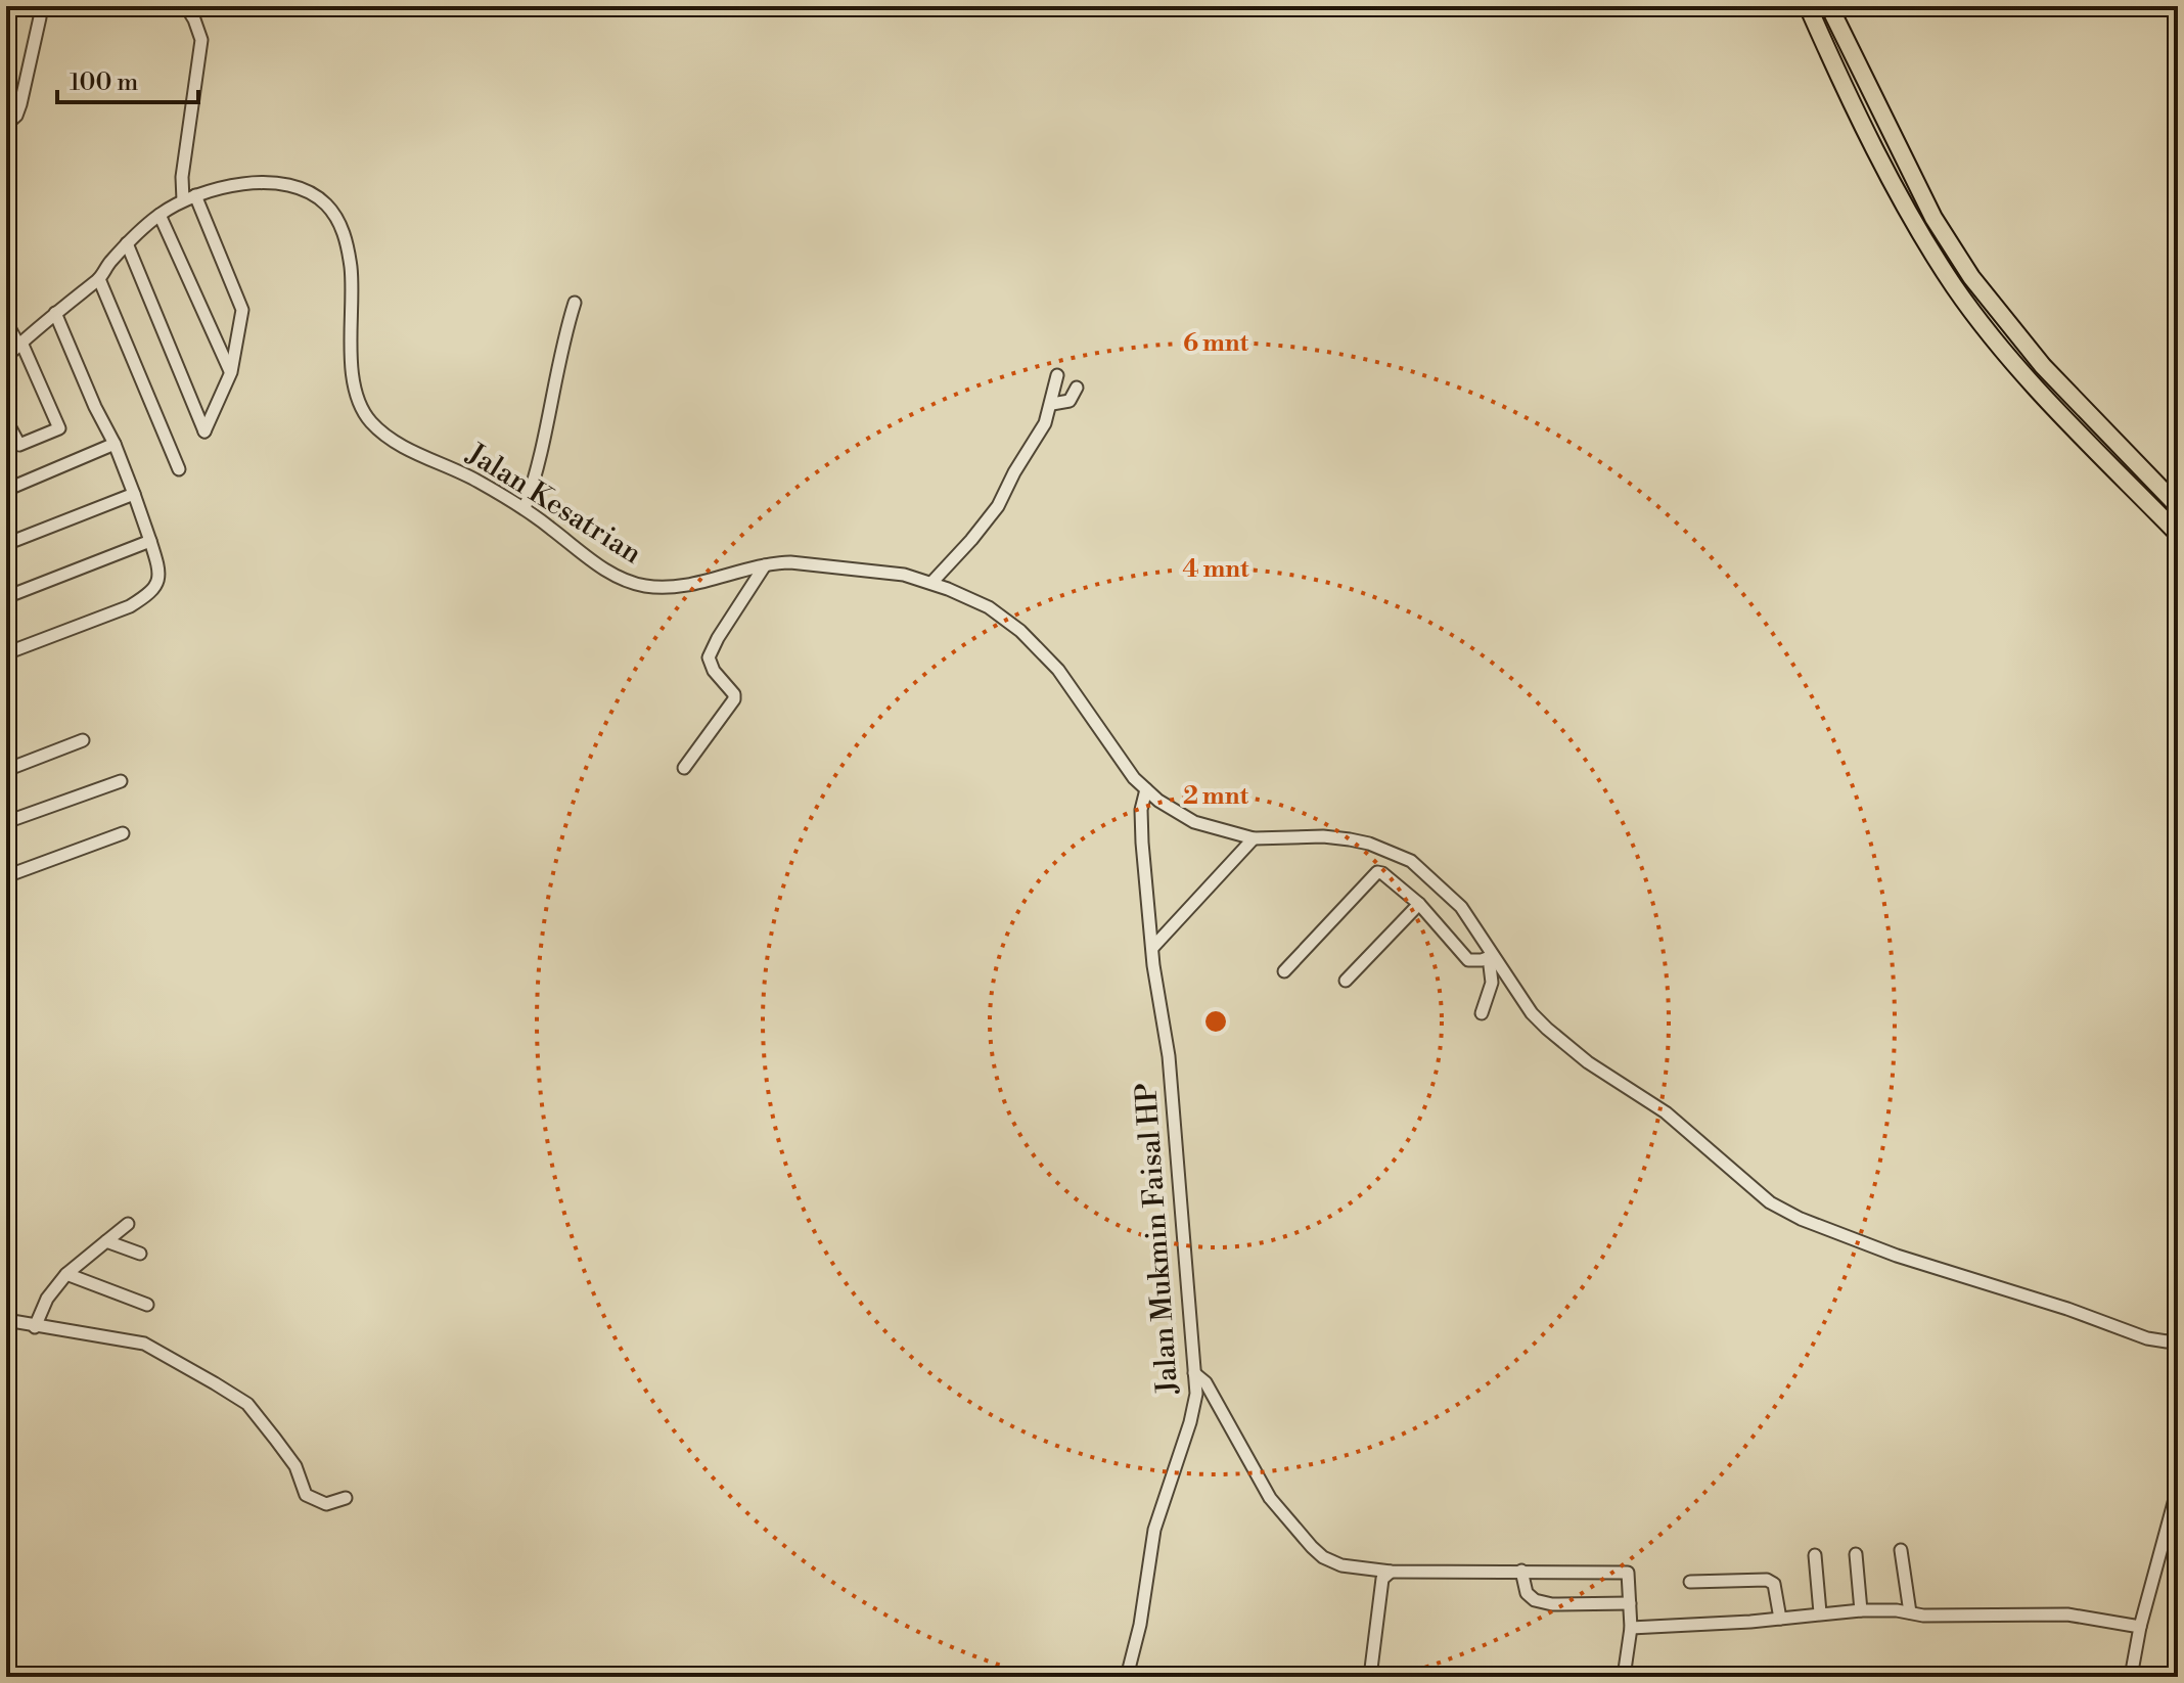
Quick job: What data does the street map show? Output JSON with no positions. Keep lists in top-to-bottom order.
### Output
{
  "streets": {
    "street": ["Jalan Kesatrian", "Jalan Mukmin Faisal HP"]
  },
  "crossings": [
    ["Jalan Kesatrian", "Jalan Mukmin Faisal HP"]
  ],
  "scale_bar": "100 m",
  "rings": ["6 mnt", "4 mnt", "2 mnt"]
}
